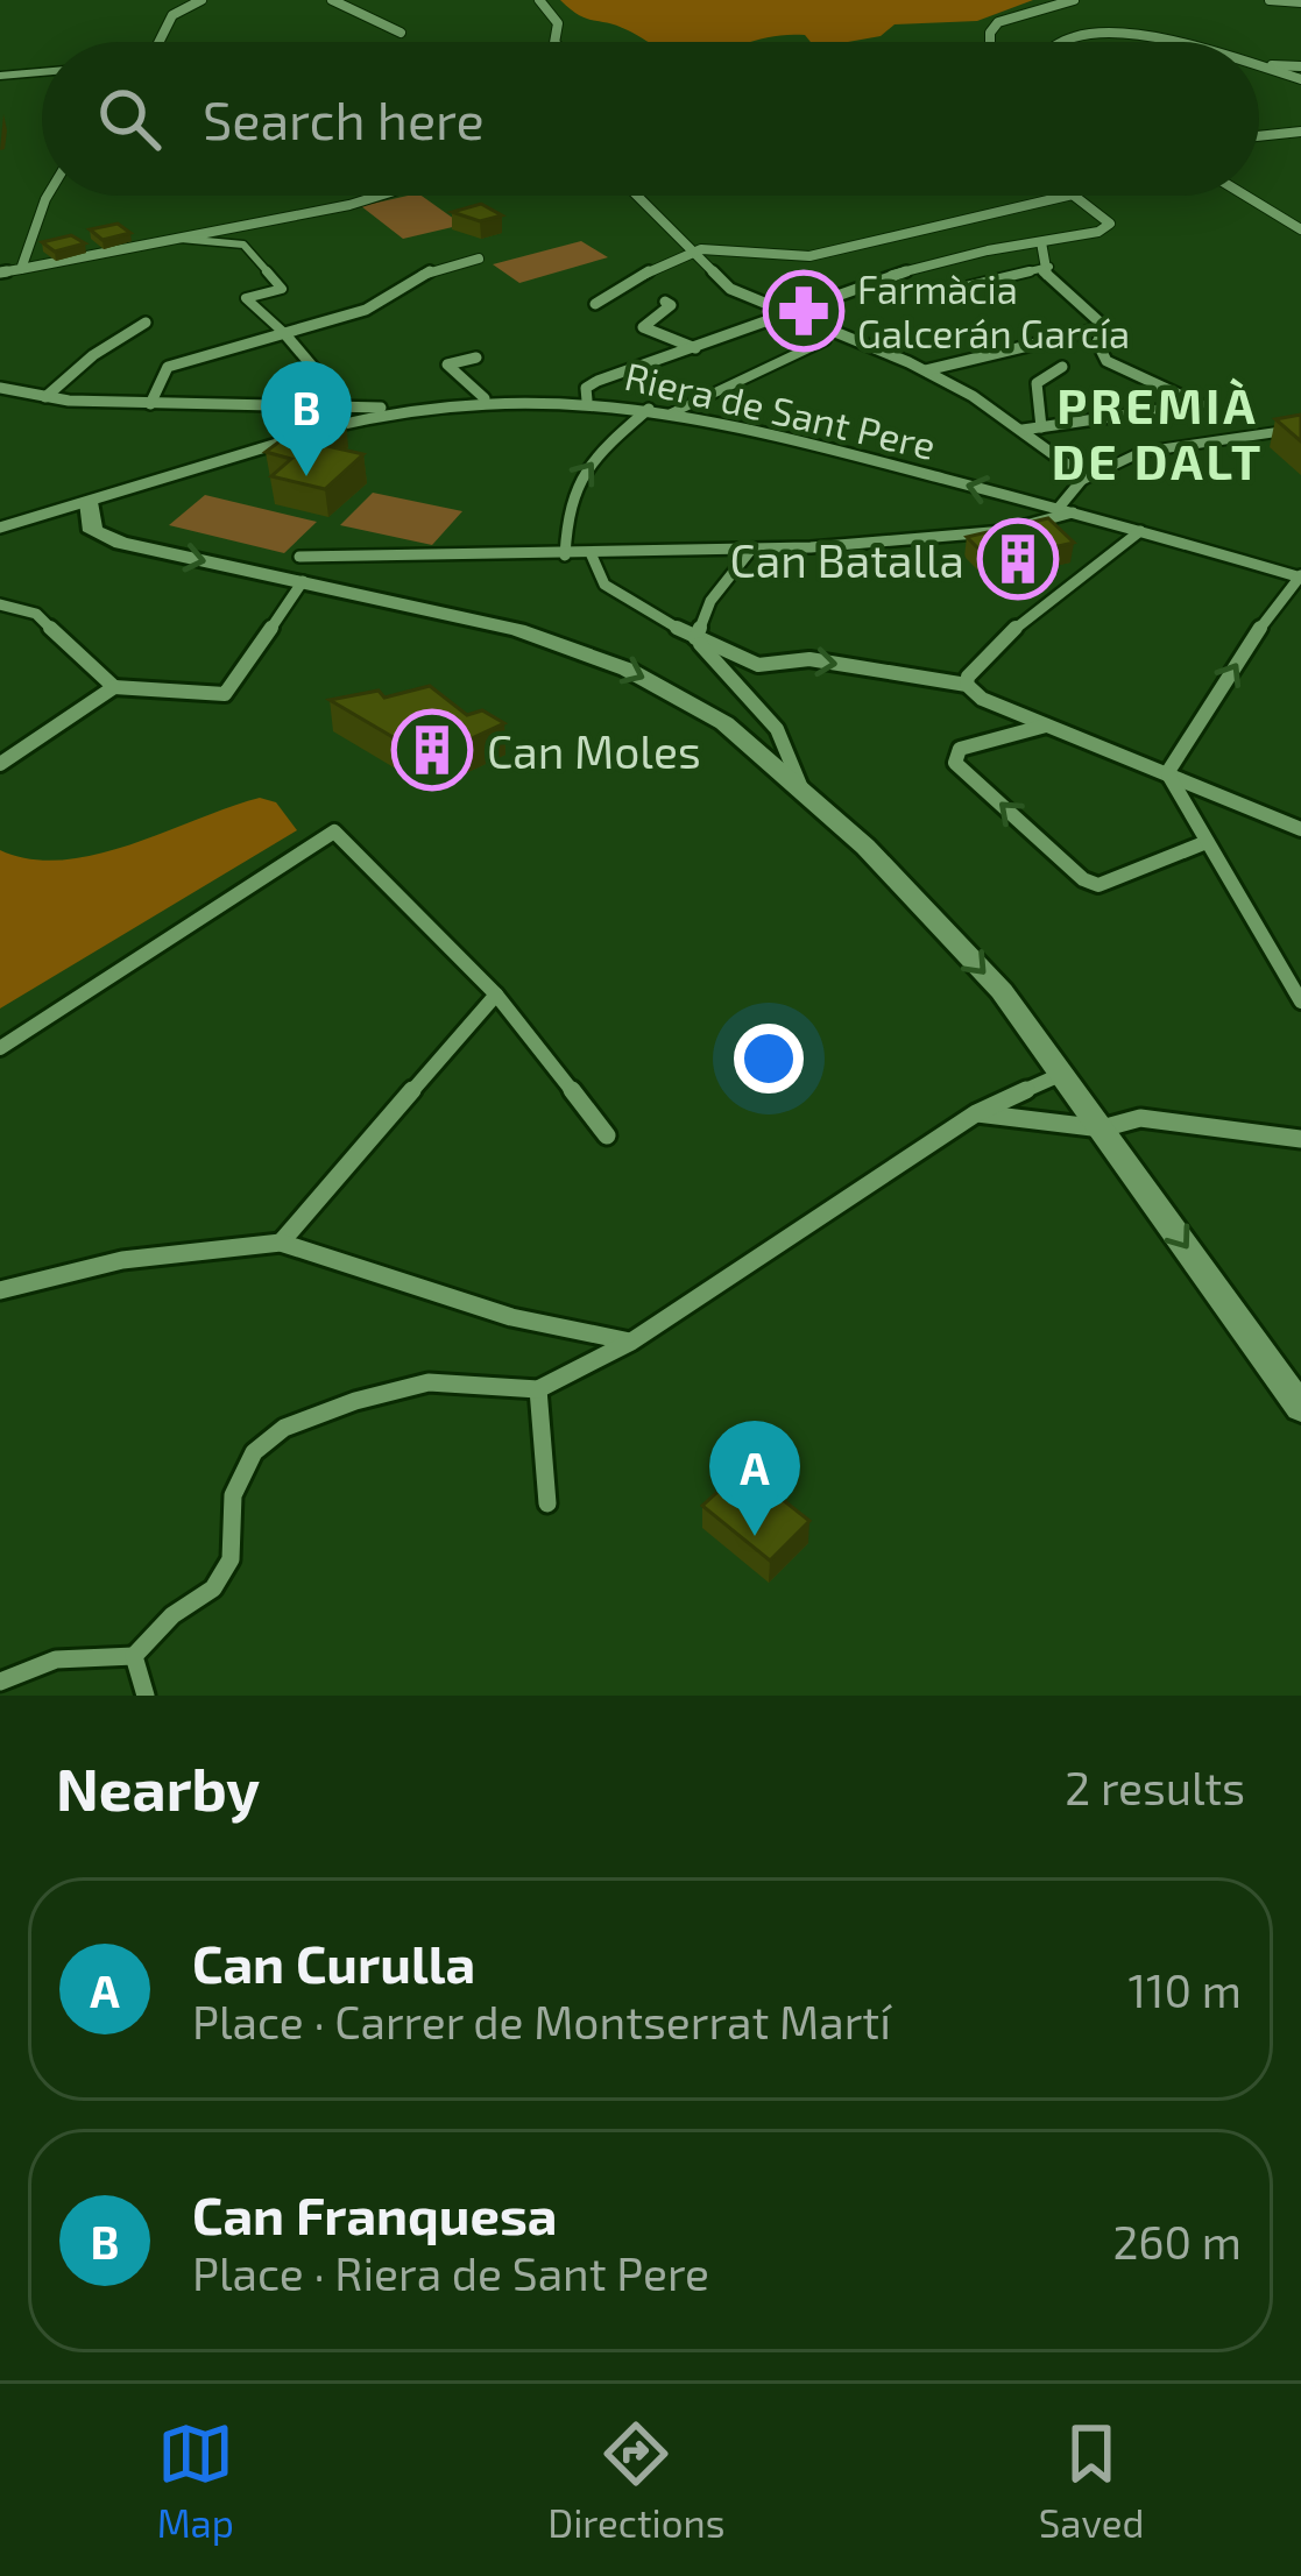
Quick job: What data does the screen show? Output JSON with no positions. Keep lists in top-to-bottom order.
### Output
{
  "streets": {
    "street": ["Riera de Sant Pere"]
  },
  "districts": ["PREMIÀ DE DALT"],
  "places": {
    "pharmacy": ["Farmàcia Galcerán García"],
    "building": ["Can Batalla", "Can Moles"]
  },
  "page": {
    "search": "Search here",
    "pins": ["B", "A"],
    "heading": ["Nearby", "2 results"],
    "list": [
      {
        "mark": "A",
        "name": "Can Curulla",
        "note": "Place · Carrer de Montserrat Martí",
        "value": "110 m"
      },
      {
        "mark": "B",
        "name": "Can Franquesa",
        "note": "Place · Riera de Sant Pere",
        "value": "260 m"
      }
    ],
    "nav": ["Map", "Directions", "Saved"]
  }
}
